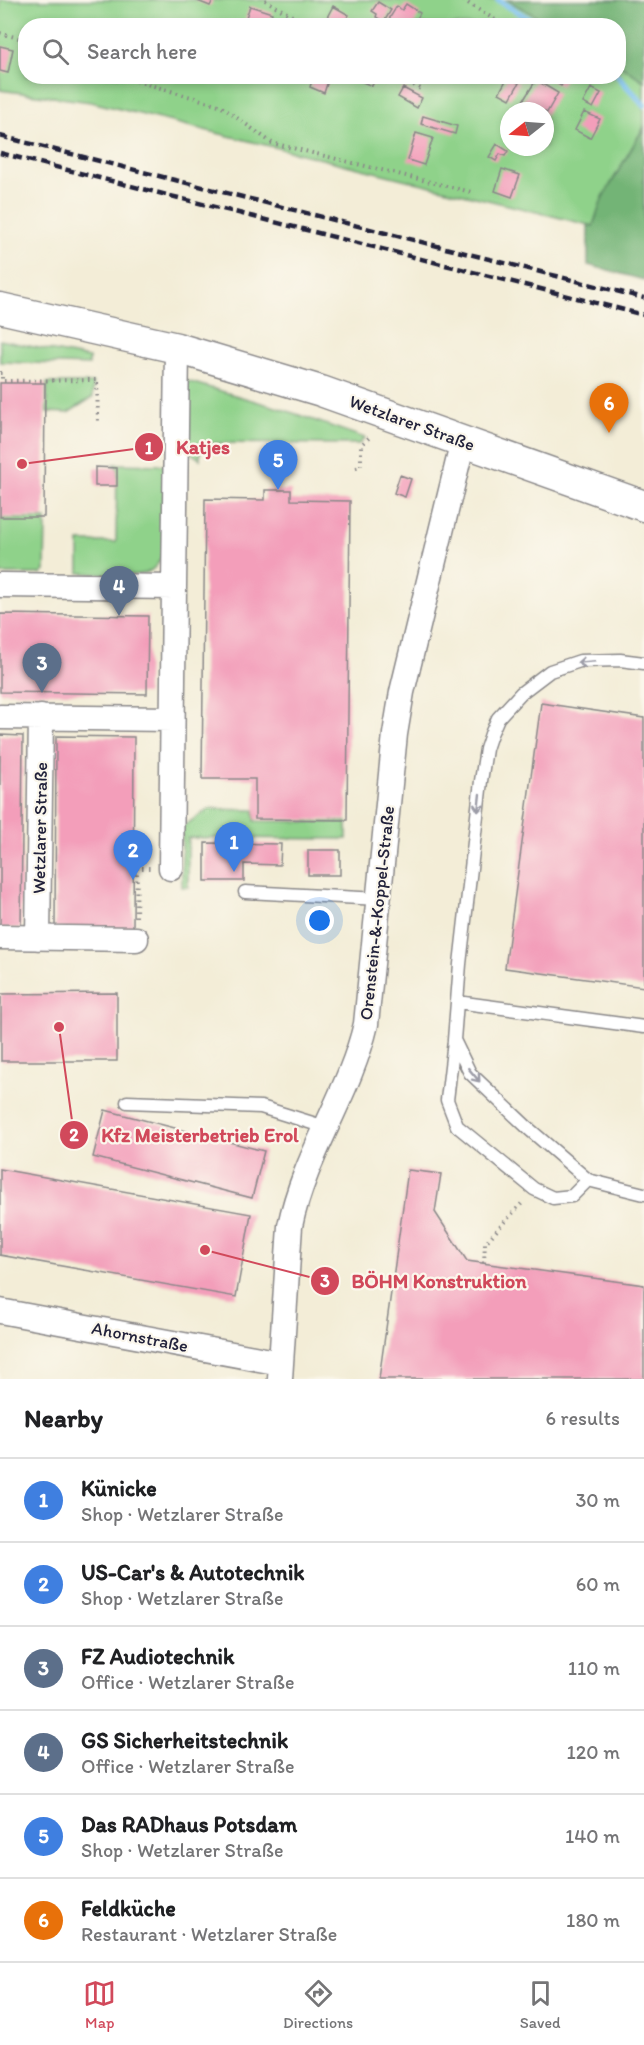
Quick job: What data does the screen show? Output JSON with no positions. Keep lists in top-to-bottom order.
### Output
{
  "streets": {
    "street": ["Wetzlarer Straße", "Orenstein-&-Koppel-Straße", "Ahornstraße"]
  },
  "crossings": [
    ["Wetzlarer Straße", "Orenstein-&-Koppel-Straße"],
    ["Orenstein-&-Koppel-Straße", "Ahornstraße"]
  ],
  "places": ["Katjes", "Kfz Meisterbetrieb Erol", "BÖHM Konstruktion"],
  "north": "left",
  "page": {
    "search": "Search here",
    "pins": [
      "6",
      "5",
      "4",
      "3",
      "1",
      "2"
    ],
    "heading": ["Nearby", "6 results"],
    "list": [
      {
        "mark": "1",
        "name": "Künicke",
        "note": "Shop · Wetzlarer Straße",
        "value": "30 m"
      },
      {
        "mark": "2",
        "name": "US-Car's & Autotechnik",
        "note": "Shop · Wetzlarer Straße",
        "value": "60 m"
      },
      {
        "mark": "3",
        "name": "FZ Audiotechnik",
        "note": "Office · Wetzlarer Straße",
        "value": "110 m"
      },
      {
        "mark": "4",
        "name": "GS Sicherheitstechnik",
        "note": "Office · Wetzlarer Straße",
        "value": "120 m"
      },
      {
        "mark": "5",
        "name": "Das RADhaus Potsdam",
        "note": "Shop · Wetzlarer Straße",
        "value": "140 m"
      },
      {
        "mark": "6",
        "name": "Feldküche",
        "note": "Restaurant · Wetzlarer Straße",
        "value": "180 m"
      }
    ],
    "nav": ["Map", "Directions", "Saved"]
  }
}
